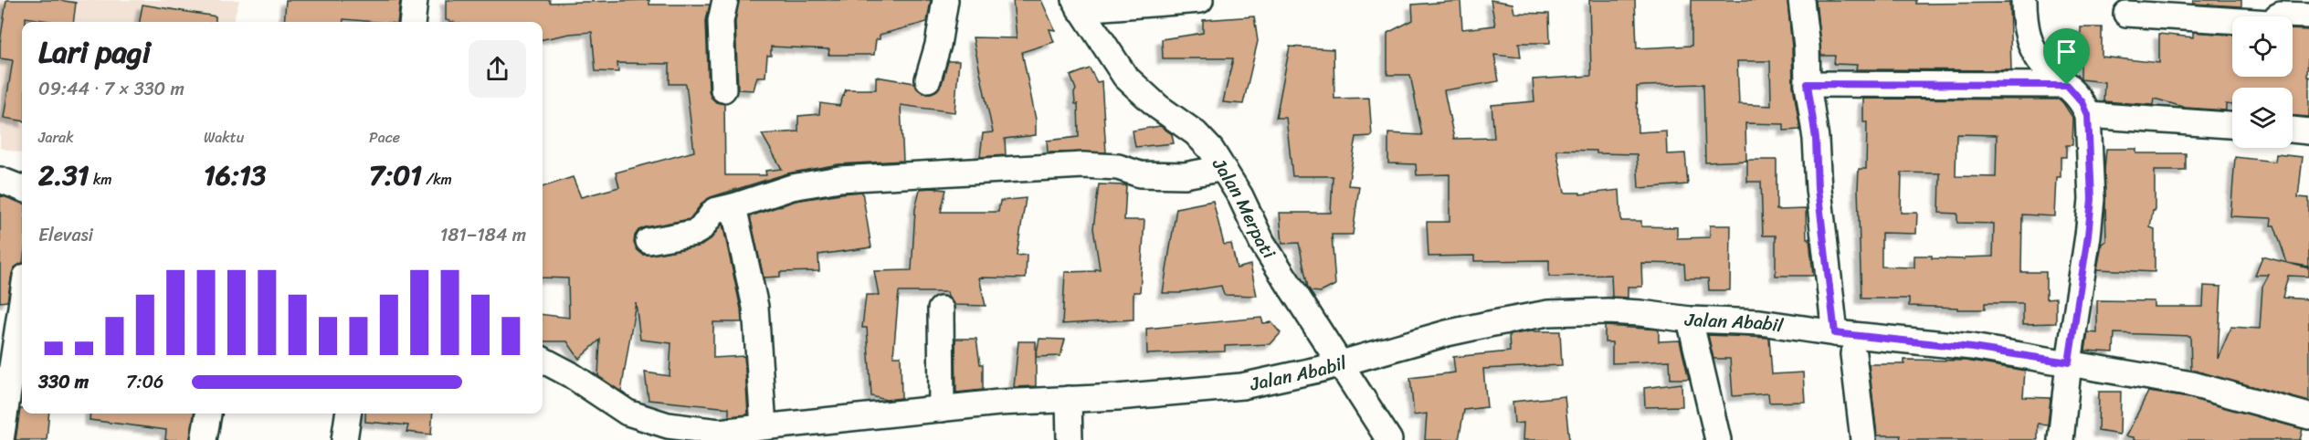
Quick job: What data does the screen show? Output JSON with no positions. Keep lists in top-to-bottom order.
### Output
{
  "streets": {
    "street": ["Jalan Merpati", "Jalan Ababil"]
  },
  "crossings": [
    ["Jalan Merpati", "Jalan Ababil"]
  ],
  "page": {
    "heading": ["Lari pagi", "09:44 · 7 × 330 m"],
    "stats": [
      ["Jarak", "2.31 km"],
      ["Waktu", "16:13"],
      ["Pace", "7:01 /km"]
    ],
    "chart": ["Elevasi", "181–184 m"],
    "list": [
      {
        "name": "330 m",
        "note": "7:06"
      }
    ]
  }
}
